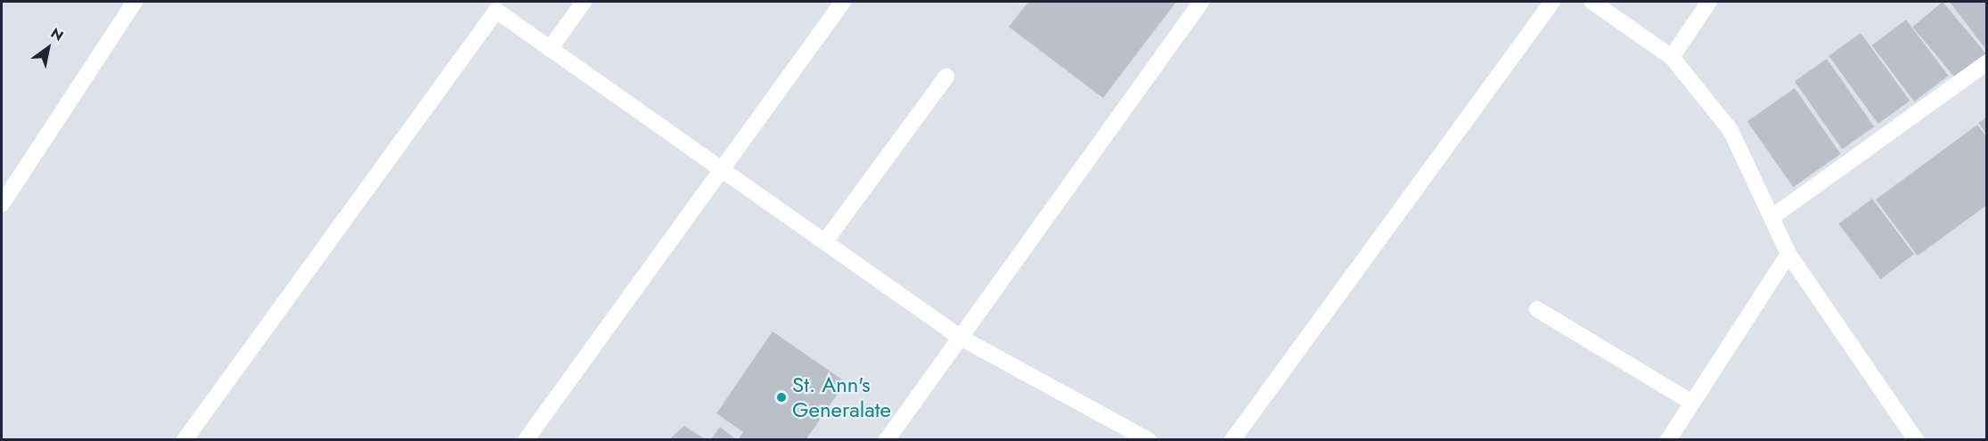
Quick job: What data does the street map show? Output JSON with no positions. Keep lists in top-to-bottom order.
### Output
{
  "places": ["St. Ann's Generalate"],
  "north": "top right"
}
